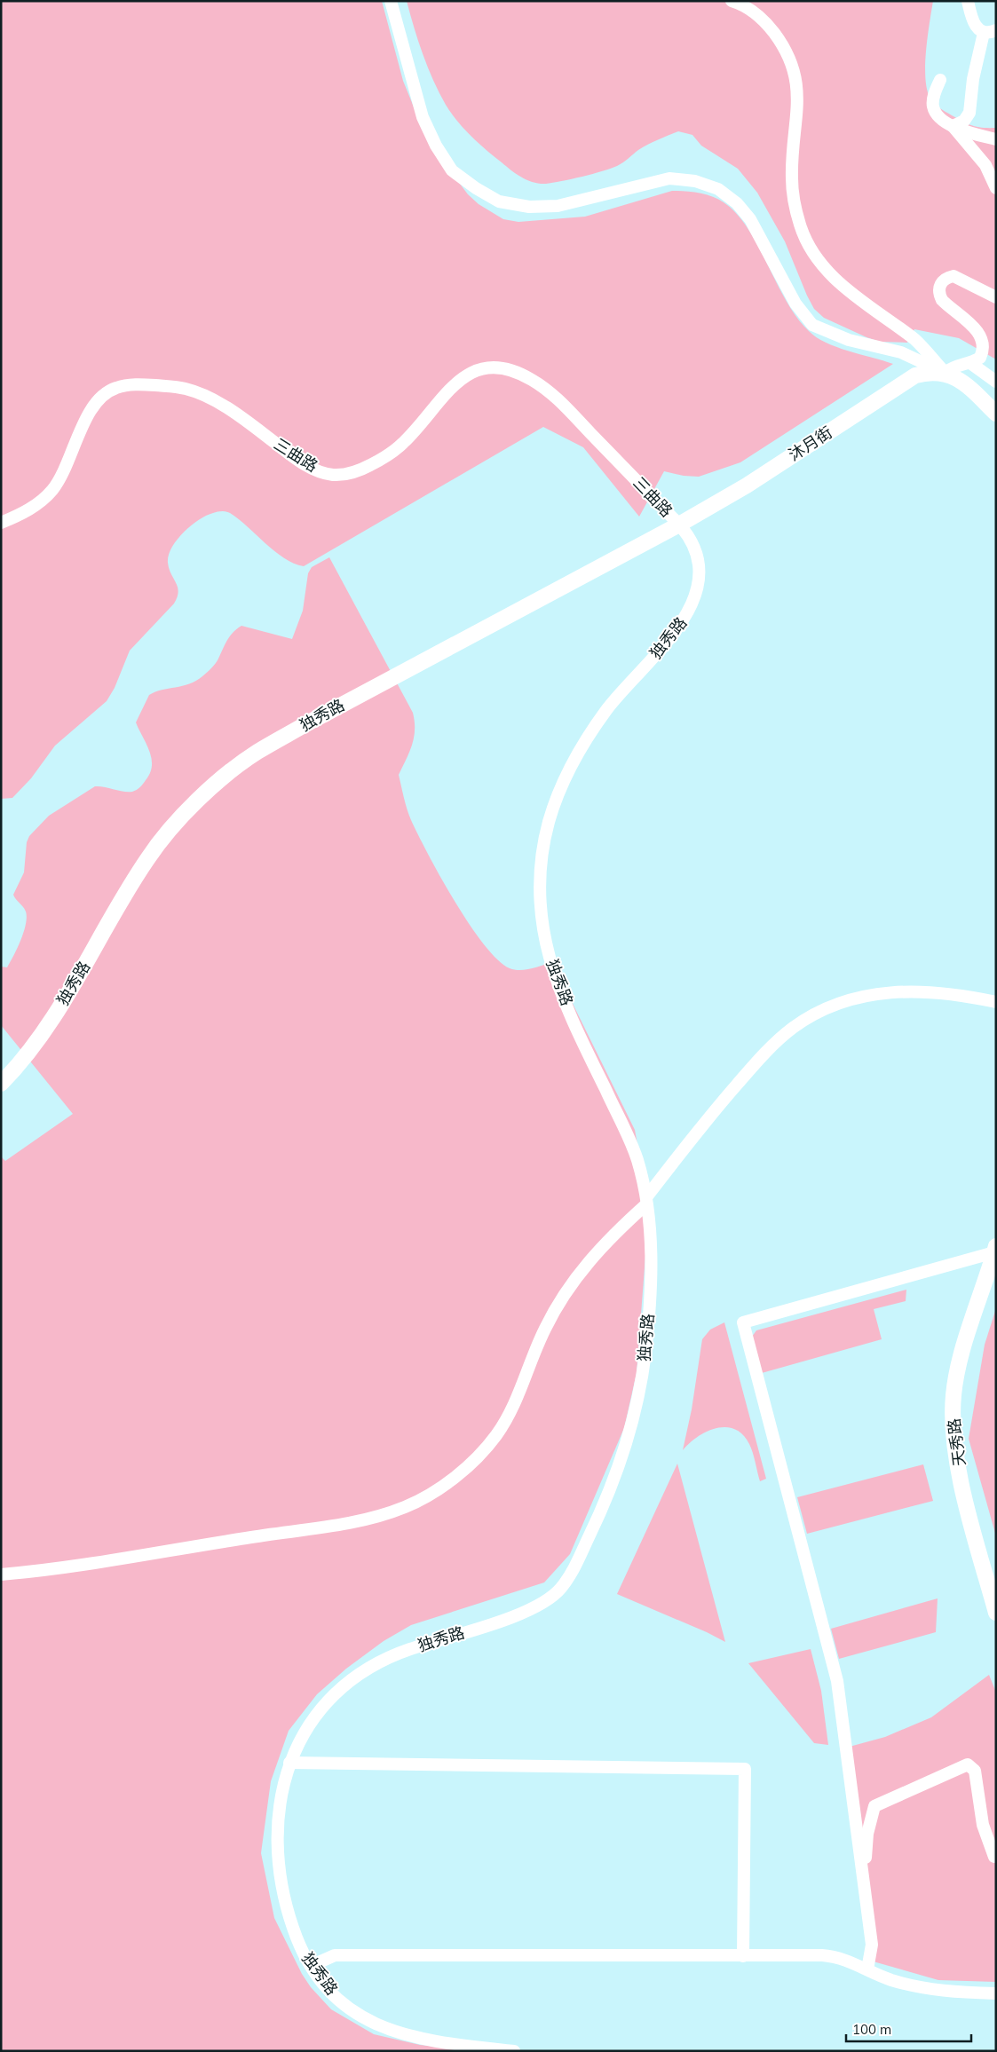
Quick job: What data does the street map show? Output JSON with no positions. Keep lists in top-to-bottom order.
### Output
{
  "streets": {
    "main road": ["沐月街", "独秀路", "天秀路"],
    "street": ["三曲路"]
  },
  "crossings": [
    ["沐月街", "三曲路"],
    ["沐月街", "独秀路"],
    ["三曲路", "独秀路"]
  ],
  "scale_bar": "100 m"
}
